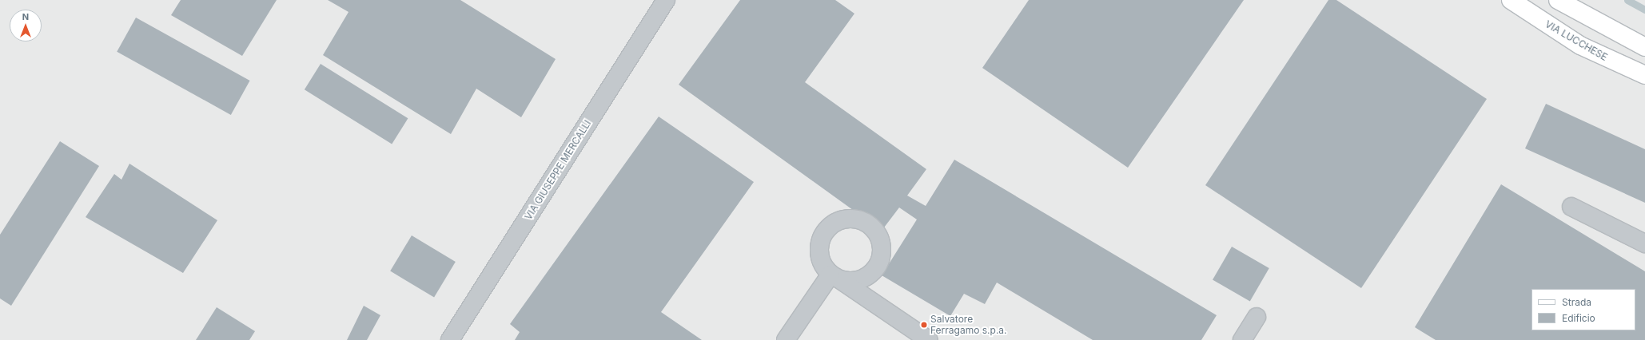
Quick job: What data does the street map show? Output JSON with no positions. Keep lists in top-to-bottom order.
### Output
{
  "streets": {
    "main road": ["VIA LUCCHESE"],
    "street": ["VIA GIUSEPPE MERCALLI"]
  },
  "places": ["Salvatore Ferragamo s.p.a."],
  "legend": ["Strada", "Edificio"],
  "north": "top"
}
